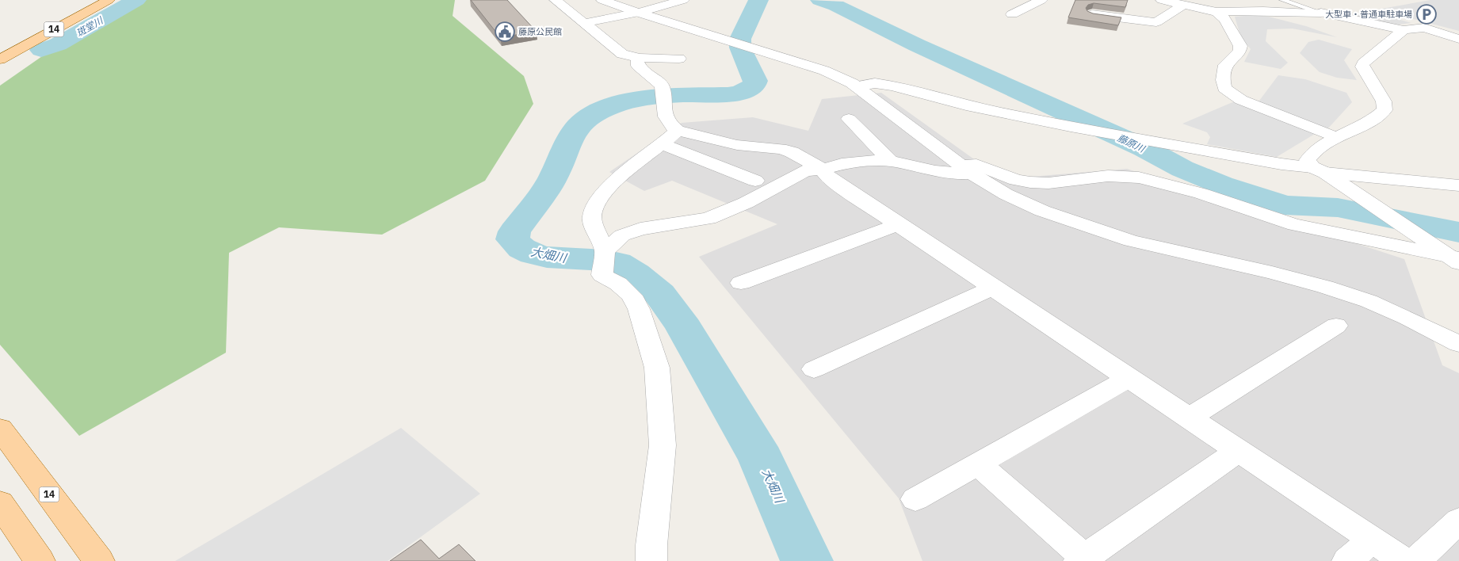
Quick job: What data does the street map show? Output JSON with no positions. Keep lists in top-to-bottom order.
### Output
{
  "streets": {
    "main road": ["14"]
  },
  "water": ["斑堂川", "藤原川", "大畑川"],
  "places": {
    "parking": ["大型車・普通車駐車場"],
    "public building": ["藤原公民館"]
  }
}
